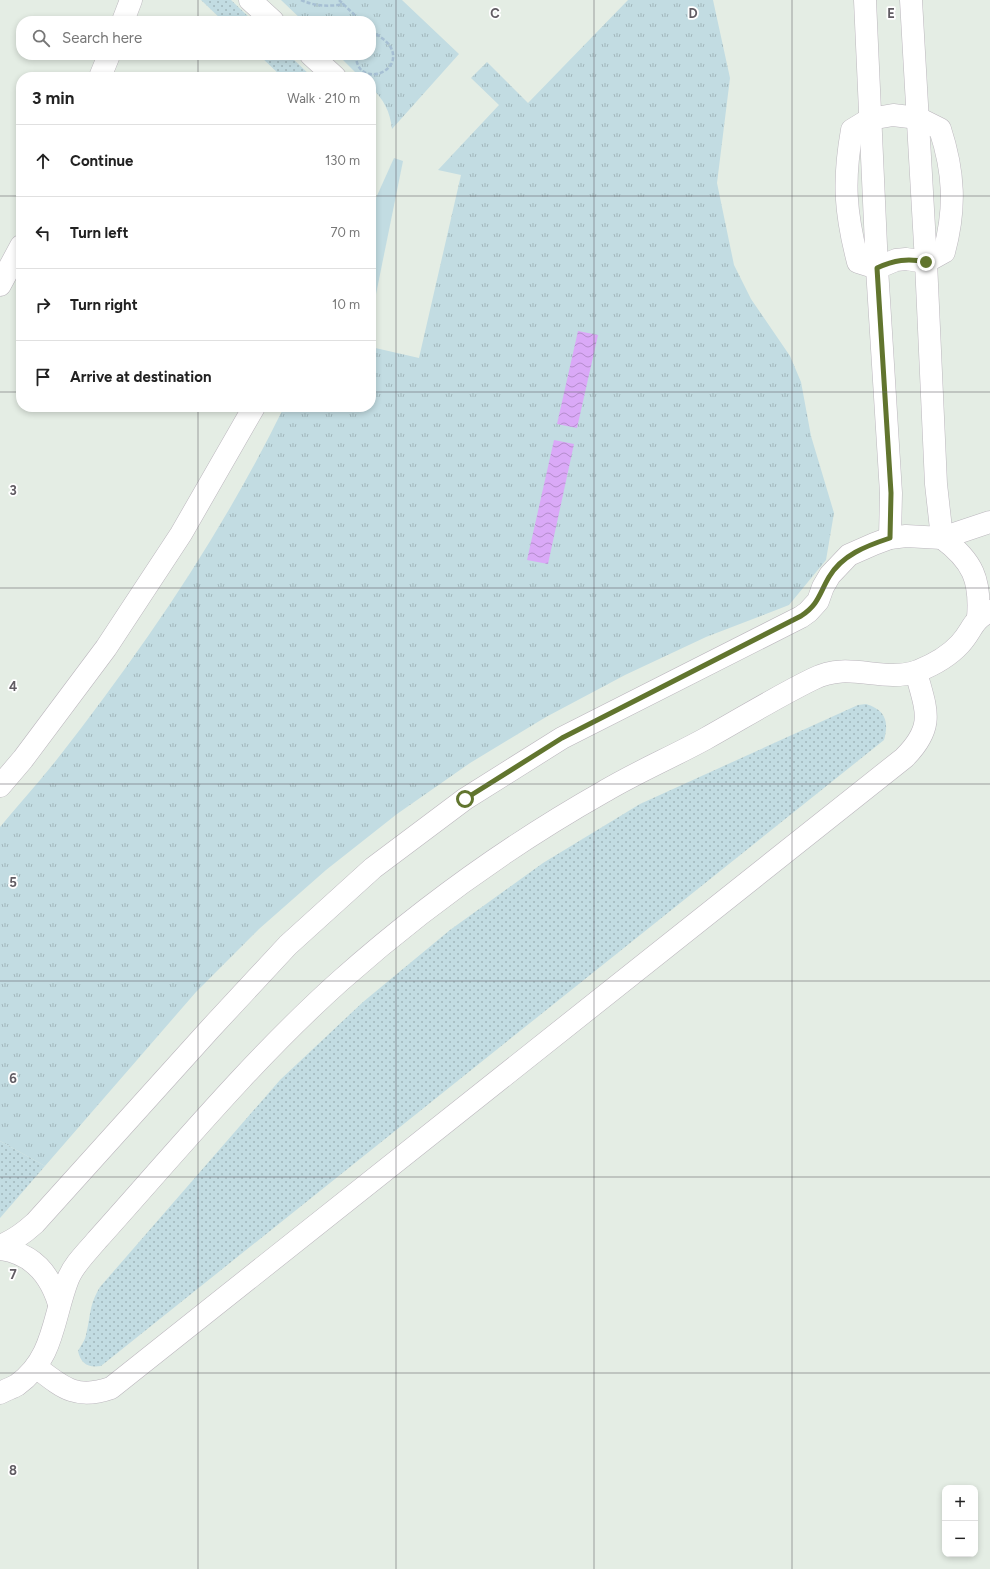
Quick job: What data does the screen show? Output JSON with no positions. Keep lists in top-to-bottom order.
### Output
{
  "page": {
    "search": "Search here",
    "heading": ["3 min", "Walk · 210 m"],
    "list": [
      ["Continue", "130 m"],
      ["Turn left", "70 m"],
      ["Turn right", "10 m"],
      "Arrive at destination"
    ],
    "map_buttons": ["+", "−"]
  },
  "grid": {
    "columns": ["C", "D", "E"],
    "rows": [
      "3",
      "4",
      "5",
      "6",
      "7",
      "8"
    ]
  }
}
